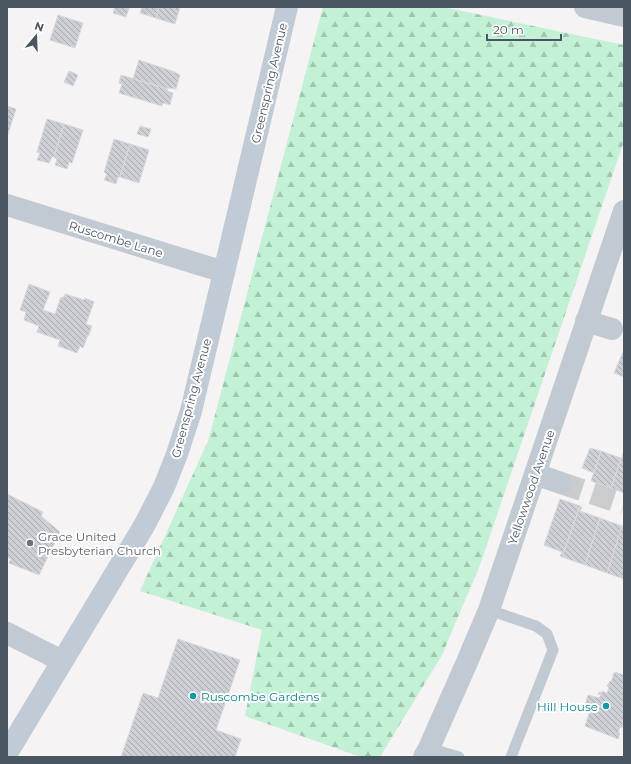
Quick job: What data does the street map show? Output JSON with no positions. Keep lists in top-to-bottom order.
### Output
{
  "streets": {
    "main road": ["Greenspring Avenue"],
    "street": ["Ruscombe Lane", "Yellowwood Avenue"]
  },
  "crossings": [
    ["Greenspring Avenue", "Ruscombe Lane"]
  ],
  "places": ["Grace United Presbyterian Church", "Ruscombe Gardens", "Hill House"],
  "scale_bar": "20 m",
  "north": "top"
}
